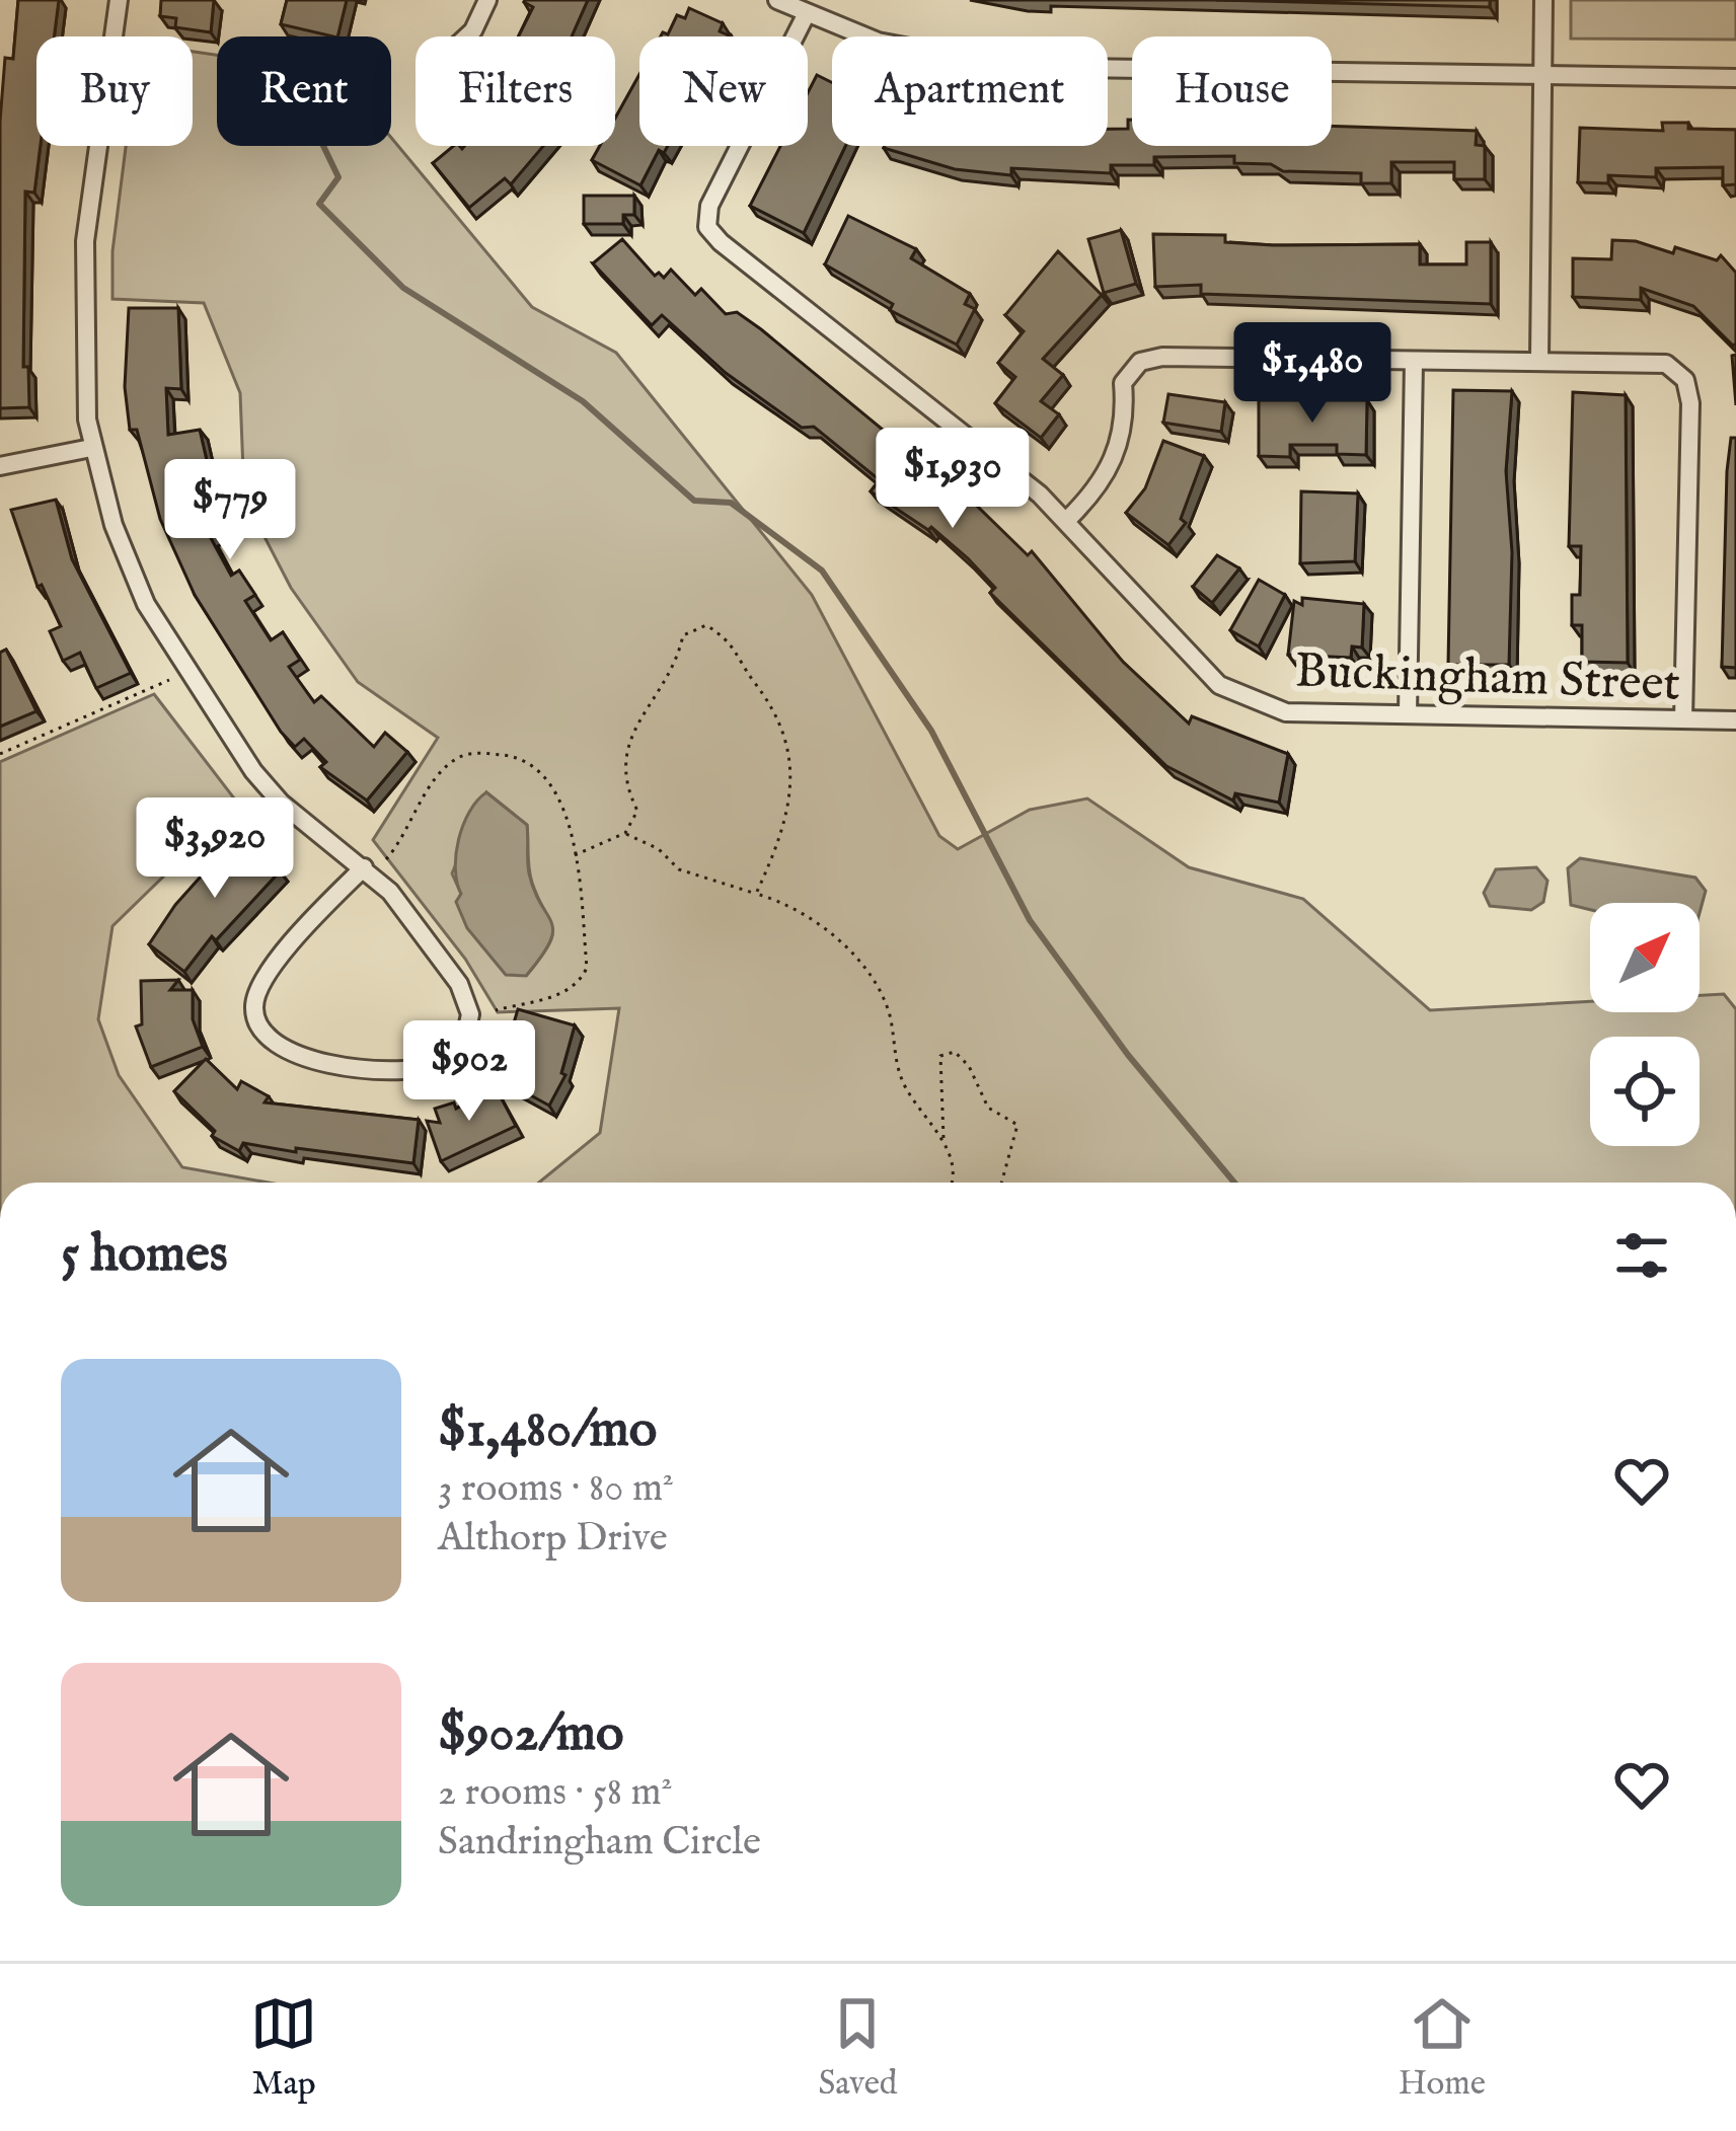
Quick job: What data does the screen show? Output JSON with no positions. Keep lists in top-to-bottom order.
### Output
{
  "streets": {
    "street": ["Buckingham Street"]
  },
  "north": "top right",
  "page": {
    "chip": [
      "Buy",
      "Rent",
      "Filters",
      "New",
      "Apartment",
      "House"
    ],
    "price": [
      "$1,480",
      "$1,930",
      "$779",
      "$3,920",
      "$902"
    ],
    "heading": "5 homes",
    "list": [
      {
        "name": "$1,480/mo",
        "note": "3 rooms · 80 m² · Althorp Drive"
      },
      {
        "name": "$902/mo",
        "note": "2 rooms · 58 m² · Sandringham Circle"
      }
    ],
    "tabs": ["Map", "Saved", "Home"]
  }
}
